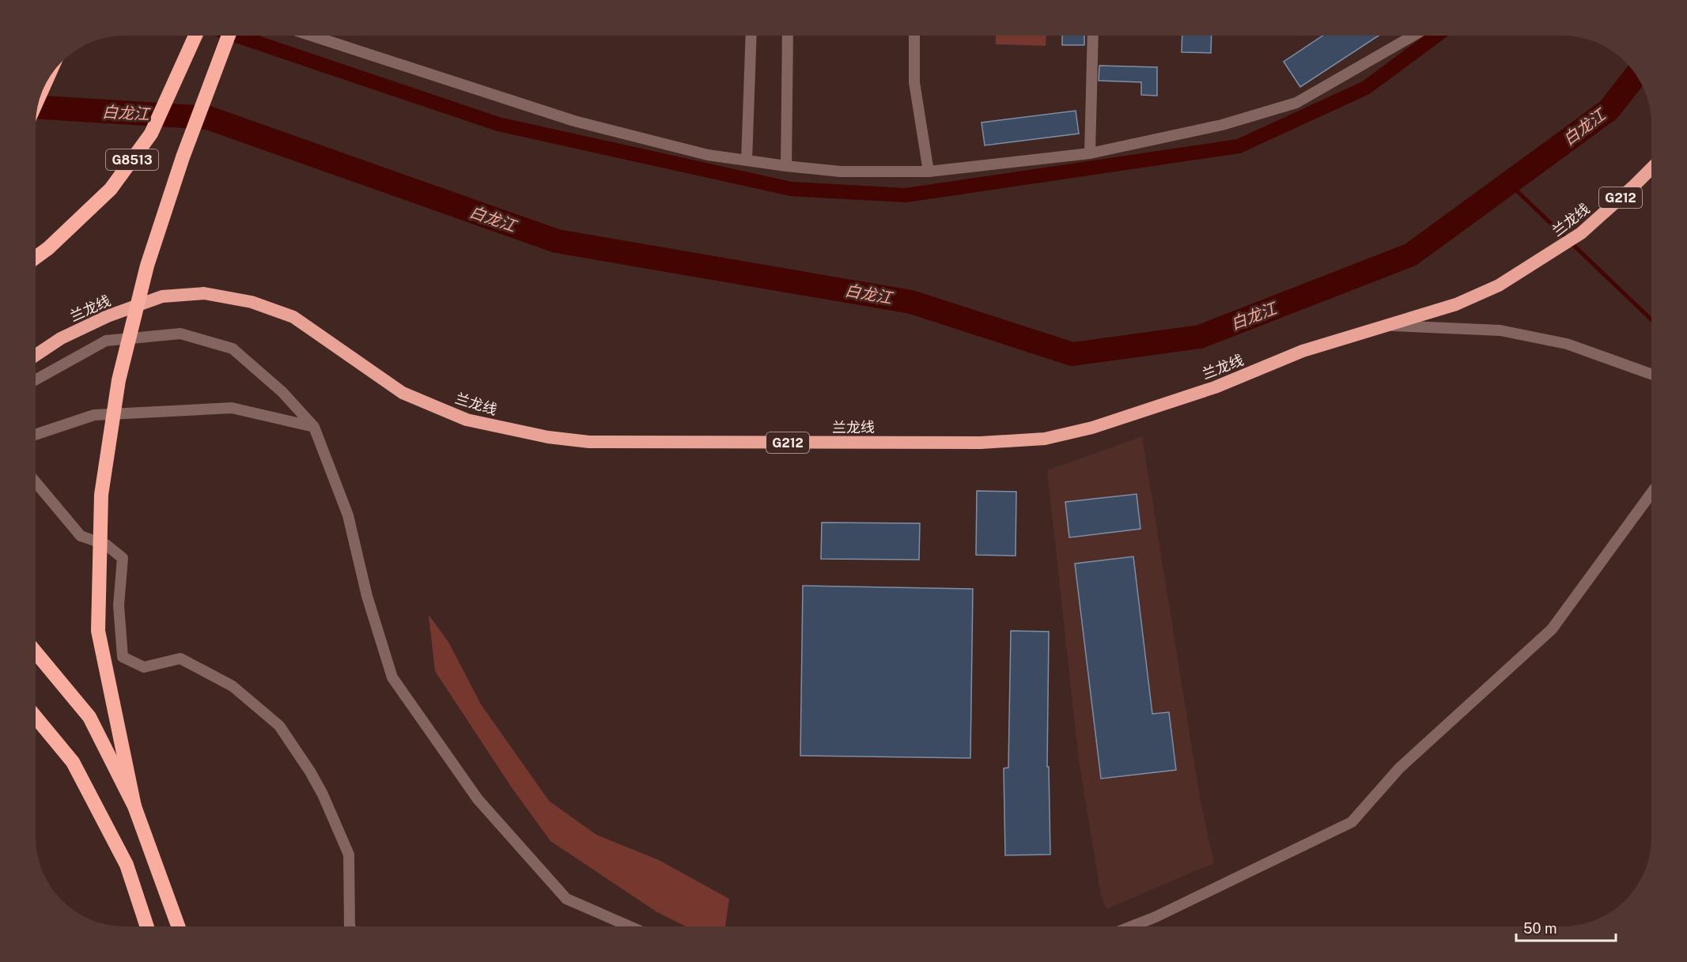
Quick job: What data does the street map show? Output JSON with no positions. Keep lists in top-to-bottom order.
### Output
{
  "streets": {
    "highway": ["G8513", "G212", "兰龙线"]
  },
  "water": ["白龙江"],
  "scale_bar": "50 m"
}
